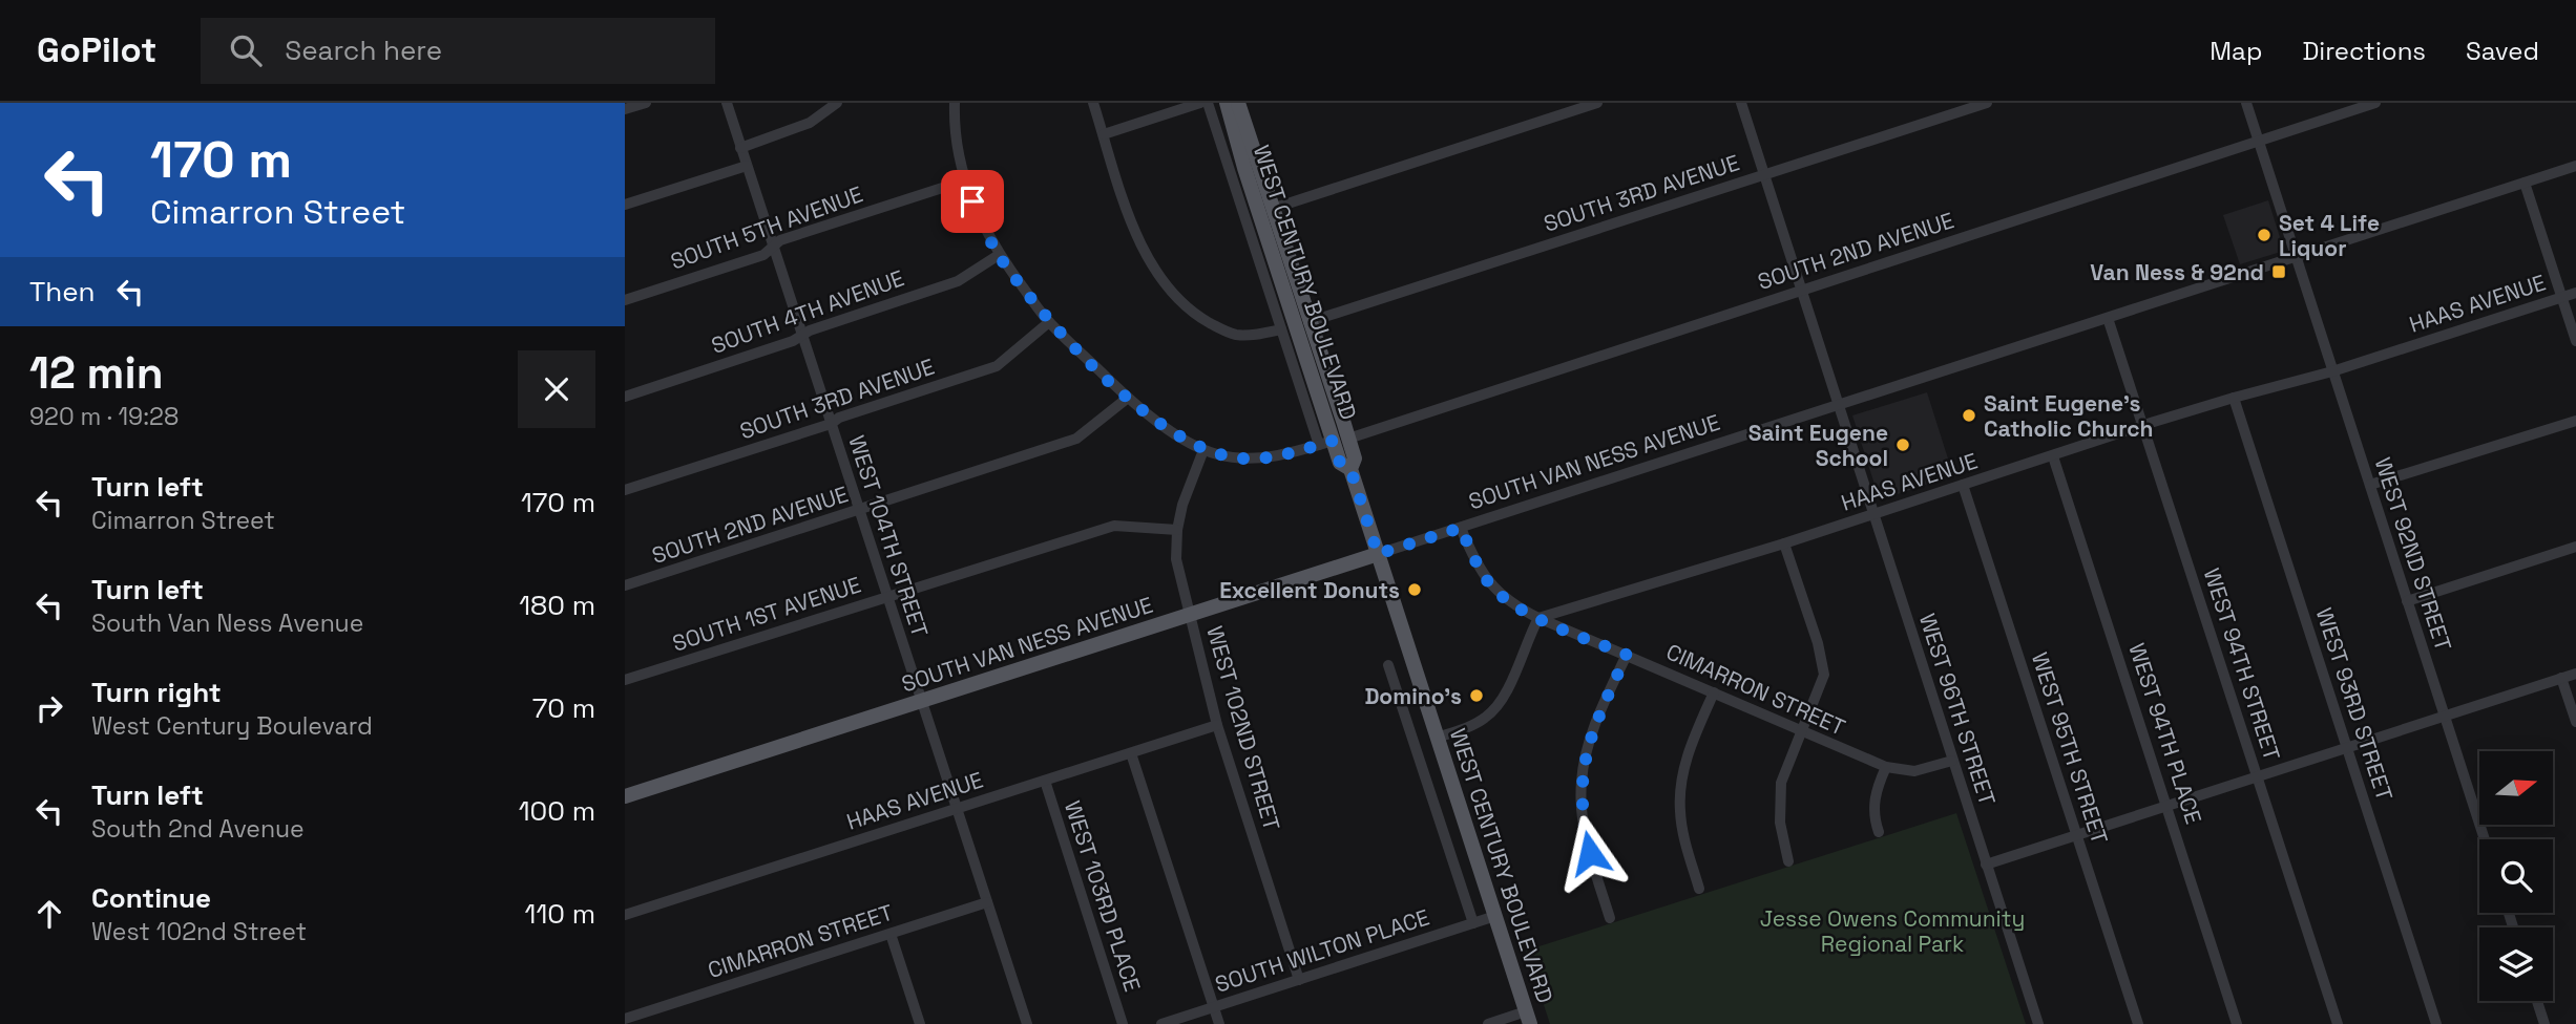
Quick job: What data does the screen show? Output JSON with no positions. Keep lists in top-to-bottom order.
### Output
{
  "streets": {
    "main road": ["WEST CENTURY BOULEVARD", "SOUTH VAN NESS AVENUE"],
    "street": [
      "SOUTH 3RD AVENUE",
      "SOUTH 5TH AVENUE",
      "SOUTH 2ND AVENUE",
      "HAAS AVENUE",
      "SOUTH 4TH AVENUE",
      "WEST 104TH STREET",
      "WEST 92ND STREET",
      "SOUTH 1ST AVENUE",
      "WEST 94TH STREET",
      "CIMARRON STREET",
      "WEST 93RD STREET",
      "WEST 96TH STREET",
      "WEST 102ND STREET",
      "WEST 94TH PLACE",
      "WEST 95TH STREET",
      "WEST 103RD PLACE",
      "SOUTH WILTON PLACE"
    ]
  },
  "crossings": [
    ["SOUTH 3RD AVENUE", "WEST CENTURY BOULEVARD"],
    ["SOUTH 3RD AVENUE", "WEST 104TH STREET"],
    ["SOUTH 3RD AVENUE", "WEST 96TH STREET"],
    ["SOUTH 5TH AVENUE", "WEST 104TH STREET"],
    ["SOUTH 2ND AVENUE", "WEST CENTURY BOULEVARD"],
    ["SOUTH 2ND AVENUE", "WEST 104TH STREET"],
    ["SOUTH 2ND AVENUE", "WEST 92ND STREET"],
    ["SOUTH 2ND AVENUE", "WEST 96TH STREET"],
    ["SOUTH 2ND AVENUE", "WEST 102ND STREET"],
    ["WEST CENTURY BOULEVARD", "SOUTH VAN NESS AVENUE"],
    ["WEST CENTURY BOULEVARD", "SOUTH WILTON PLACE"],
    ["HAAS AVENUE", "WEST 104TH STREET"],
    ["HAAS AVENUE", "WEST 92ND STREET"],
    ["HAAS AVENUE", "WEST 94TH STREET"],
    ["HAAS AVENUE", "CIMARRON STREET"],
    ["HAAS AVENUE", "WEST 93RD STREET"],
    ["HAAS AVENUE", "WEST 96TH STREET"],
    ["HAAS AVENUE", "WEST 102ND STREET"],
    ["HAAS AVENUE", "WEST 94TH PLACE"],
    ["HAAS AVENUE", "WEST 95TH STREET"],
    ["HAAS AVENUE", "WEST 103RD PLACE"],
    ["SOUTH 4TH AVENUE", "WEST 104TH STREET"],
    ["SOUTH VAN NESS AVENUE", "WEST 104TH STREET"],
    ["SOUTH VAN NESS AVENUE", "WEST 92ND STREET"],
    ["SOUTH VAN NESS AVENUE", "WEST 94TH STREET"],
    ["SOUTH VAN NESS AVENUE", "CIMARRON STREET"],
    ["SOUTH VAN NESS AVENUE", "WEST 96TH STREET"],
    ["SOUTH VAN NESS AVENUE", "WEST 102ND STREET"],
    ["WEST 104TH STREET", "SOUTH 1ST AVENUE"],
    ["WEST 104TH STREET", "CIMARRON STREET"],
    ["SOUTH 1ST AVENUE", "WEST 102ND STREET"],
    ["CIMARRON STREET", "WEST 96TH STREET"],
    ["WEST 102ND STREET", "SOUTH WILTON PLACE"]
  ],
  "parks": ["Jesse Owens Community Regional Park"],
  "places": {
    "other": [
      "Set 4 Life Liquor",
      "Saint Eugene's Catholic Church",
      "Saint Eugene School",
      "Excellent Donuts",
      "Domino's"
    ],
    "transit": ["Van Ness & 92nd"]
  },
  "north": "right",
  "page": {
    "header": "GoPilot",
    "search": "Search here",
    "nav": ["Map", "Directions", "Saved"],
    "turn": ["170 m", "Cimarron Street"],
    "then": "Then",
    "heading": ["12 min", "920 m · 19:28"],
    "list": [
      {
        "name": "Turn left",
        "note": "Cimarron Street",
        "value": "170 m"
      },
      {
        "name": "Turn left",
        "note": "South Van Ness Avenue",
        "value": "180 m"
      },
      {
        "name": "Turn right",
        "note": "West Century Boulevard",
        "value": "70 m"
      },
      {
        "name": "Turn left",
        "note": "South 2nd Avenue",
        "value": "100 m"
      },
      {
        "name": "Continue",
        "note": "West 102nd Street",
        "value": "110 m"
      }
    ]
  }
}
